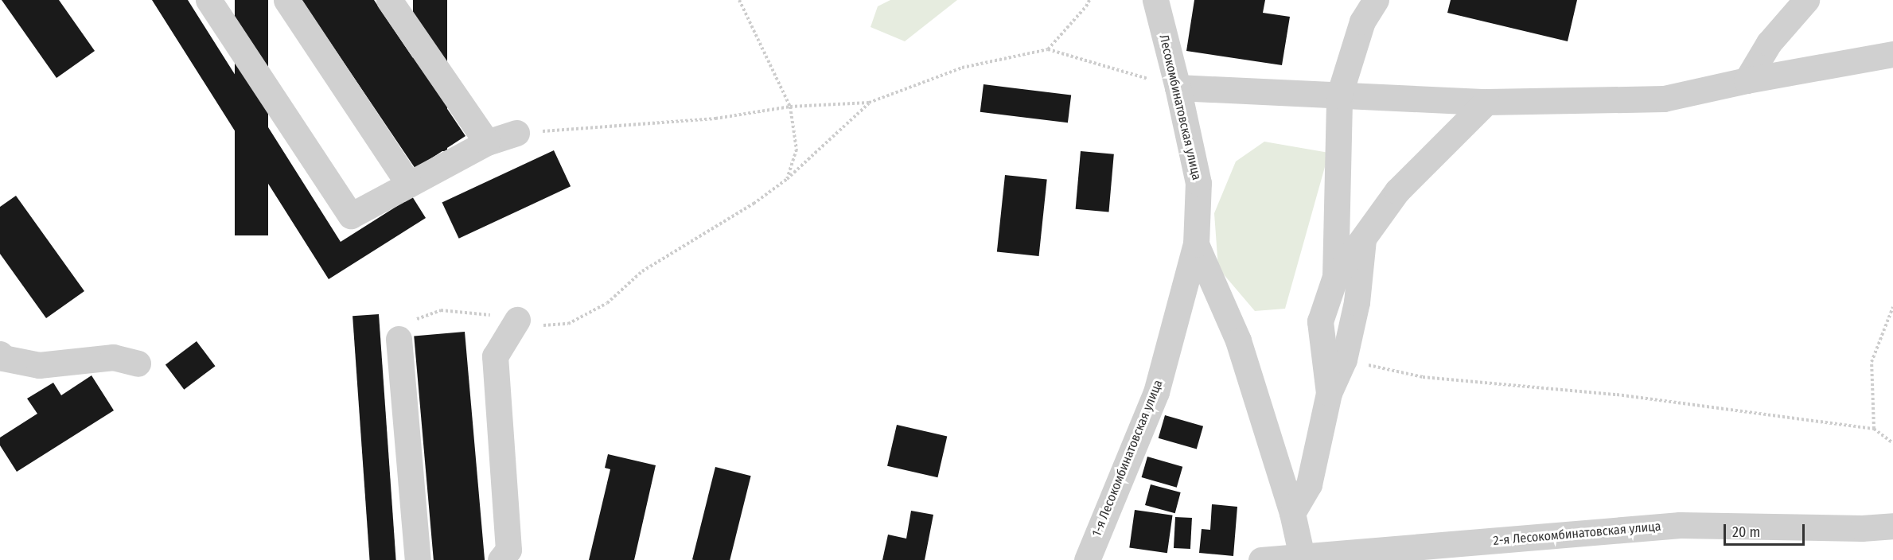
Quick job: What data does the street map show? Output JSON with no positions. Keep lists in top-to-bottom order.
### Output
{
  "streets": {
    "street": ["Лесокомбинатовская улица", "1-я Лесокомбинатовская улица", "2-я Лесокомбинатовская улица"]
  },
  "crossings": [
    ["Лесокомбинатовская улица", "1-я Лесокомбинатовская улица"]
  ],
  "scale_bar": "20 m"
}
